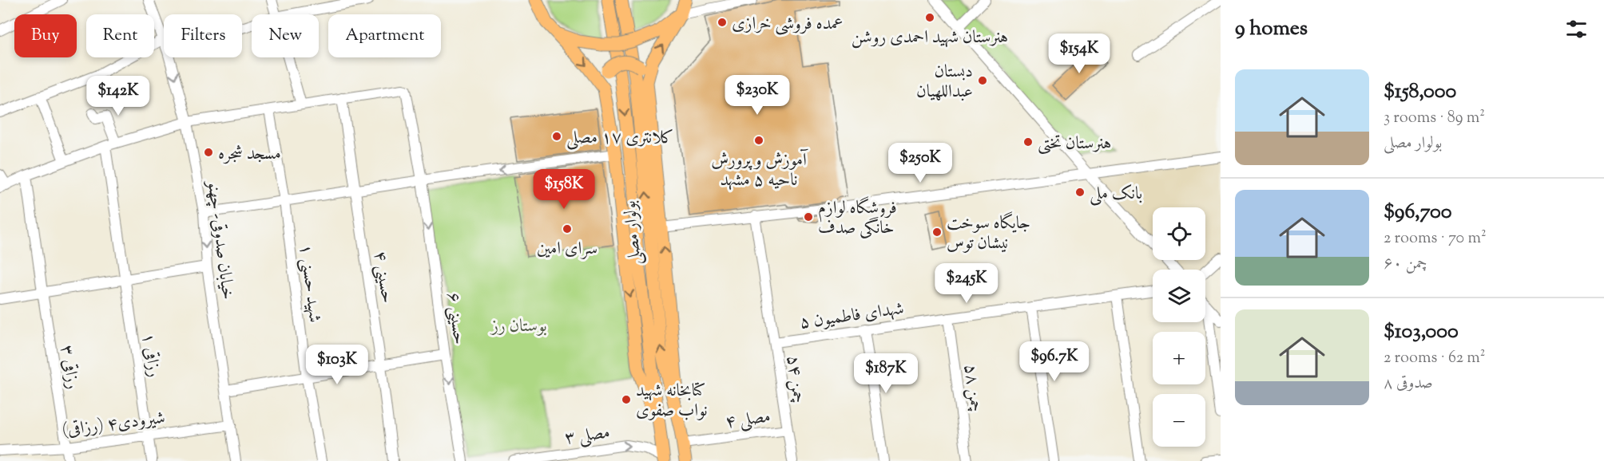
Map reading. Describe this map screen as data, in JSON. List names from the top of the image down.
{
  "streets": {
    "main road": ["بولوار مصلی"],
    "street": [
      "خیابان صدوقی- چهنو",
      "حسینی ۴",
      "شهید حسنی ۱",
      "شهدای فاطمیون ۵",
      "حسینی ۶",
      "رزاقی ۱",
      "رزاقی ۳",
      "چمن ۵۴",
      "چمن ۵۸",
      "مصلی ۴",
      "شیرودی۴ (رزاقی)",
      "مصلی ۳"
    ]
  },
  "crossings": [
    ["بولوار مصلی", "مصلی ۴"],
    ["بولوار مصلی", "مصلی ۳"],
    ["خیابان صدوقی- چهنو", "شیرودی۴ (رزاقی)"],
    ["حسینی ۴", "حسینی ۶"],
    ["شهدای فاطمیون ۵", "چمن ۵۴"],
    ["شهدای فاطمیون ۵", "چمن ۵۸"],
    ["رزاقی ۱", "شیرودی۴ (رزاقی)"],
    ["رزاقی ۳", "شیرودی۴ (رزاقی)"],
    ["چمن ۵۴", "مصلی ۴"]
  ],
  "one_way": ["حسینی ۶", "مصلی ۳"],
  "parks": ["بوستان رز"],
  "places": [
    "هنرستان شهید احمدی روشن",
    "عمده فروشی خرازی",
    "دبستان عبداللهیان",
    "کلانتری ۱۷ مصلی",
    "آموزش و پرورش ناحیه ۵ مشهد",
    "هنرستان تختی",
    "مسجد شجره",
    "بانک ملی",
    "فروشگاه لوازم خانگی صدف",
    "سرای امین",
    "جایگاه سوخت نیشان توس",
    "کتابخانه شهید نواب صفوی"
  ],
  "page": {
    "heading": "9 homes",
    "chip": [
      "Buy",
      "Rent",
      "Filters",
      "New",
      "Apartment"
    ],
    "price": [
      "$154K",
      "$230K",
      "$142K",
      "$250K",
      "$158K",
      "$245K",
      "$96.7K",
      "$103K",
      "$187K"
    ],
    "list": [
      {
        "name": "$158,000",
        "note": "3 rooms · 89 m² · بولوار مصلی"
      },
      {
        "name": "$96,700",
        "note": "2 rooms · 70 m² · چمن ۶۰"
      },
      {
        "name": "$103,000",
        "note": "2 rooms · 62 m² · صدوقی ۸"
      }
    ],
    "map_buttons": ["+", "−"]
  }
}
